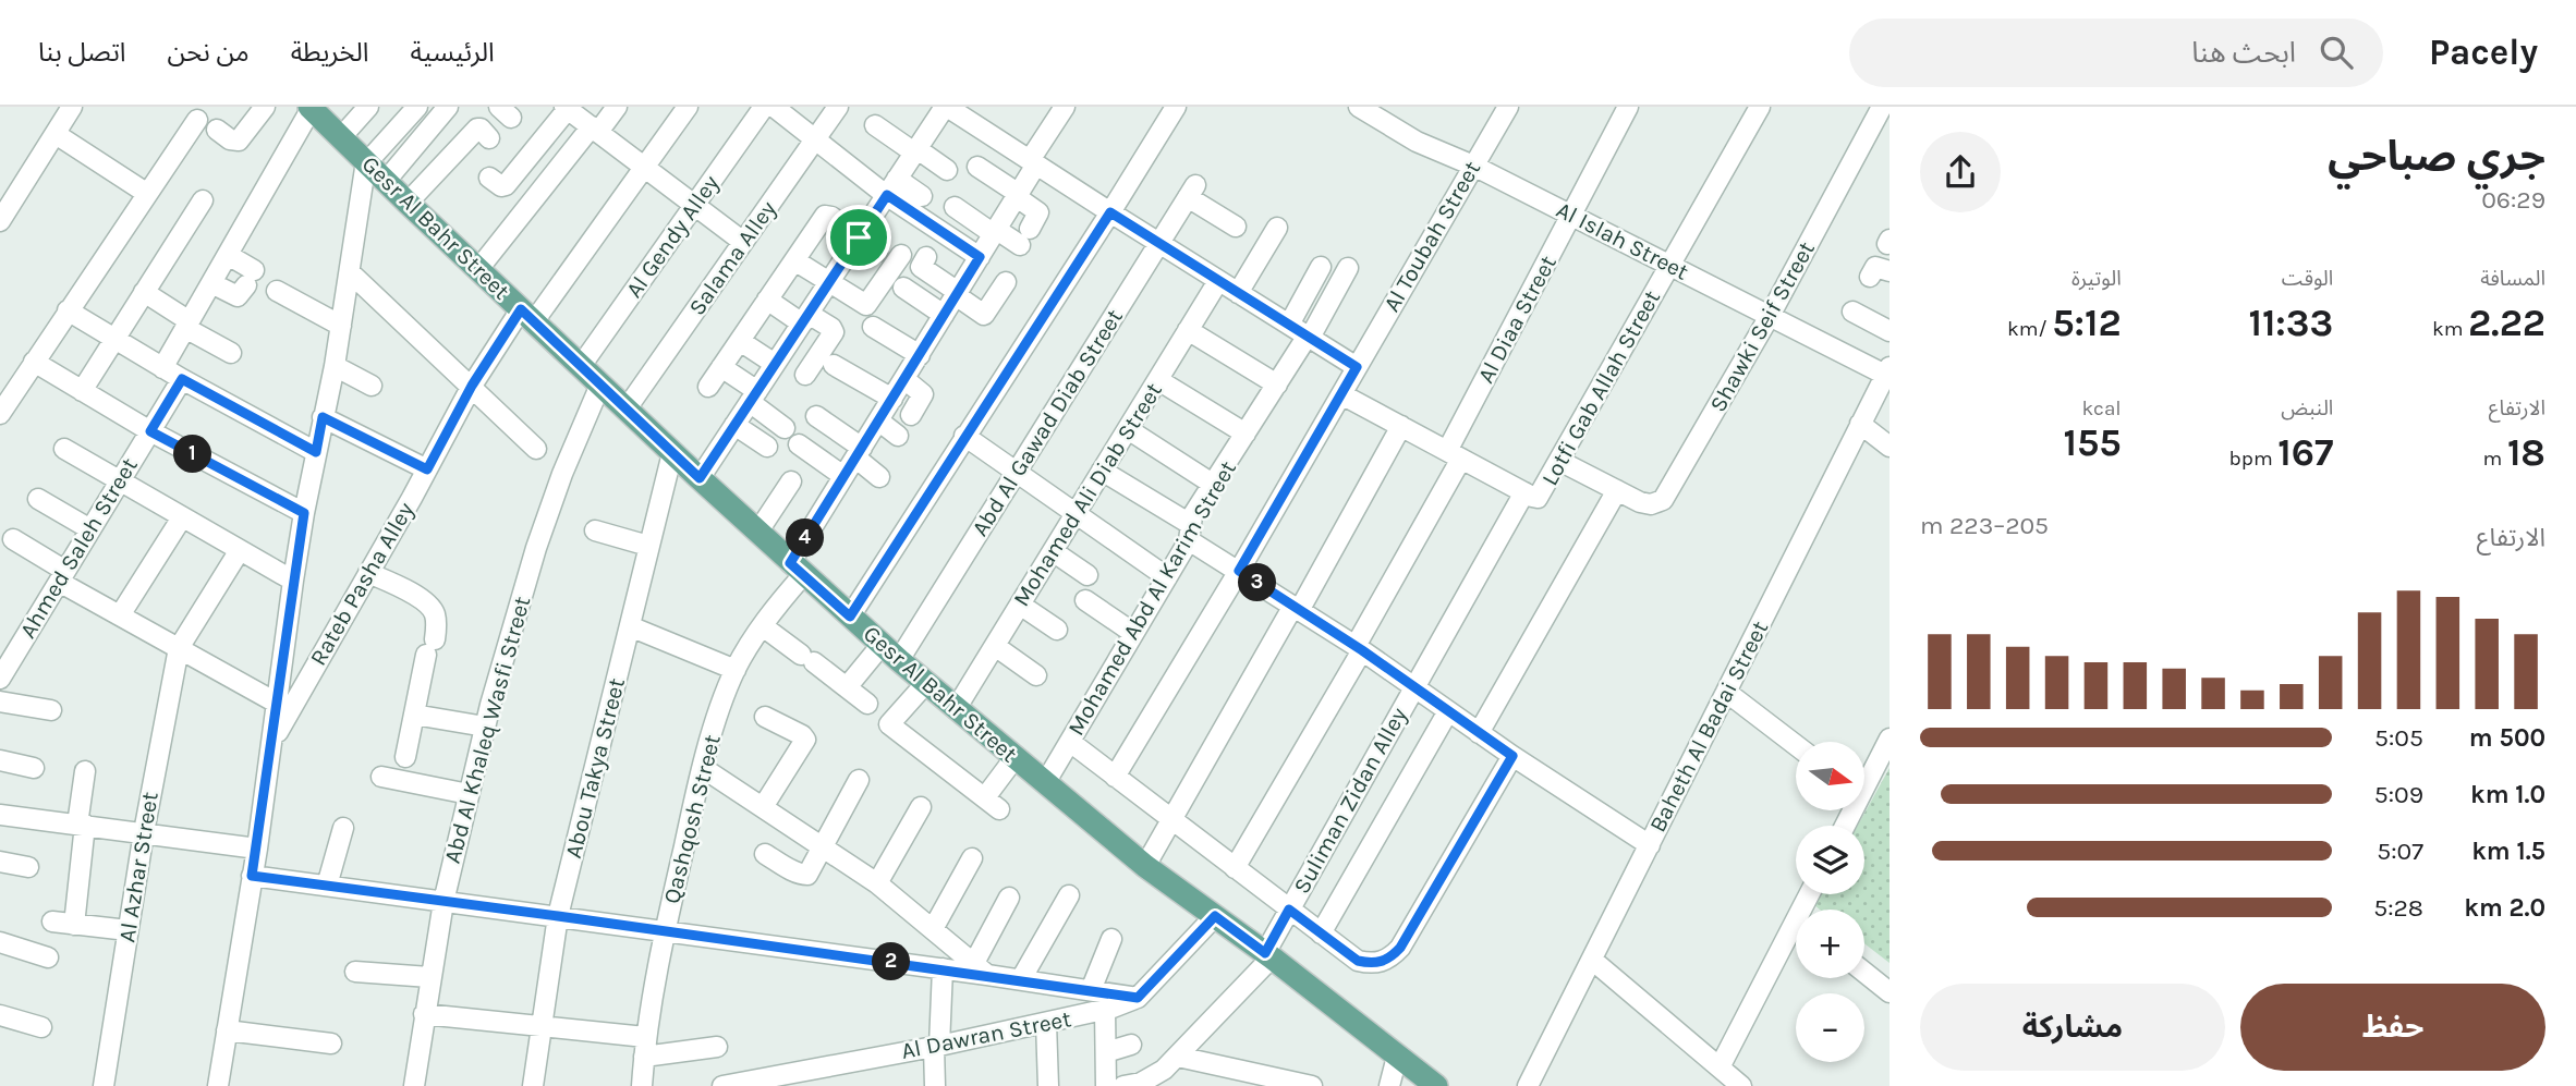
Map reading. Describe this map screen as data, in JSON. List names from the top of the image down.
{
  "streets": {
    "main road": ["Gesr Al Bahr Street"],
    "street": [
      "Al Gendy Alley",
      "Al Toubah Street",
      "Al Islah Street",
      "Salama Alley",
      "Al Diaa Street",
      "Shawki Seif Street",
      "Lotfi Gab Allah Street",
      "Abd Al Gawad Diab Street",
      "Mohamed Ali Diab Street",
      "Ahmed Saleh Street",
      "Rateb Pasha Alley",
      "Mohamed Abd Al Karim Street",
      "Baheth Al Badai Street",
      "Abd Al Khaleq Wasfi Street",
      "Abou Takya Street",
      "Suliman Zidan Alley",
      "Qashqosh Street",
      "Al Azhar Street",
      "Al Dawran Street"
    ]
  },
  "crossings": [
    ["Gesr Al Bahr Street", "Al Gendy Alley"],
    ["Gesr Al Bahr Street", "Salama Alley"],
    ["Gesr Al Bahr Street", "Abd Al Gawad Diab Street"],
    ["Gesr Al Bahr Street", "Mohamed Ali Diab Street"],
    ["Gesr Al Bahr Street", "Rateb Pasha Alley"],
    ["Gesr Al Bahr Street", "Mohamed Abd Al Karim Street"],
    ["Gesr Al Bahr Street", "Abd Al Khaleq Wasfi Street"],
    ["Gesr Al Bahr Street", "Abou Takya Street"],
    ["Gesr Al Bahr Street", "Suliman Zidan Alley"],
    ["Gesr Al Bahr Street", "Qashqosh Street"],
    ["Gesr Al Bahr Street", "Al Dawran Street"],
    ["Al Toubah Street", "Al Islah Street"],
    ["Al Islah Street", "Al Diaa Street"],
    ["Al Islah Street", "Shawki Seif Street"],
    ["Al Islah Street", "Lotfi Gab Allah Street"],
    ["Al Islah Street", "Baheth Al Badai Street"],
    ["Shawki Seif Street", "Lotfi Gab Allah Street"],
    ["Lotfi Gab Allah Street", "Suliman Zidan Alley"]
  ],
  "north": "right",
  "page": {
    "header": "Pacely",
    "search": "ابحث هنا",
    "nav": [
      "الرئيسية",
      "الخريطة",
      "من نحن",
      "اتصل بنا"
    ],
    "heading": ["جري صباحي", "06:29"],
    "stats": [
      ["المسافة", "2.22 km"],
      ["الوقت", "11:33"],
      ["الوتيرة", "5:12 /km"],
      ["الارتفاع", "18 m"],
      ["النبض", "167 bpm"],
      ["kcal", "155"]
    ],
    "pins": [
      "1",
      "4",
      "3",
      "2"
    ],
    "chart": ["الارتفاع", "205–223 m"],
    "list": [
      {
        "name": "500 m",
        "note": "5:05"
      },
      {
        "name": "1.0 km",
        "note": "5:09"
      },
      {
        "name": "1.5 km",
        "note": "5:07"
      },
      {
        "name": "2.0 km",
        "note": "5:28"
      }
    ],
    "map_buttons": ["+", "−"],
    "buttons": ["حفظ", "مشاركة"]
  }
}
